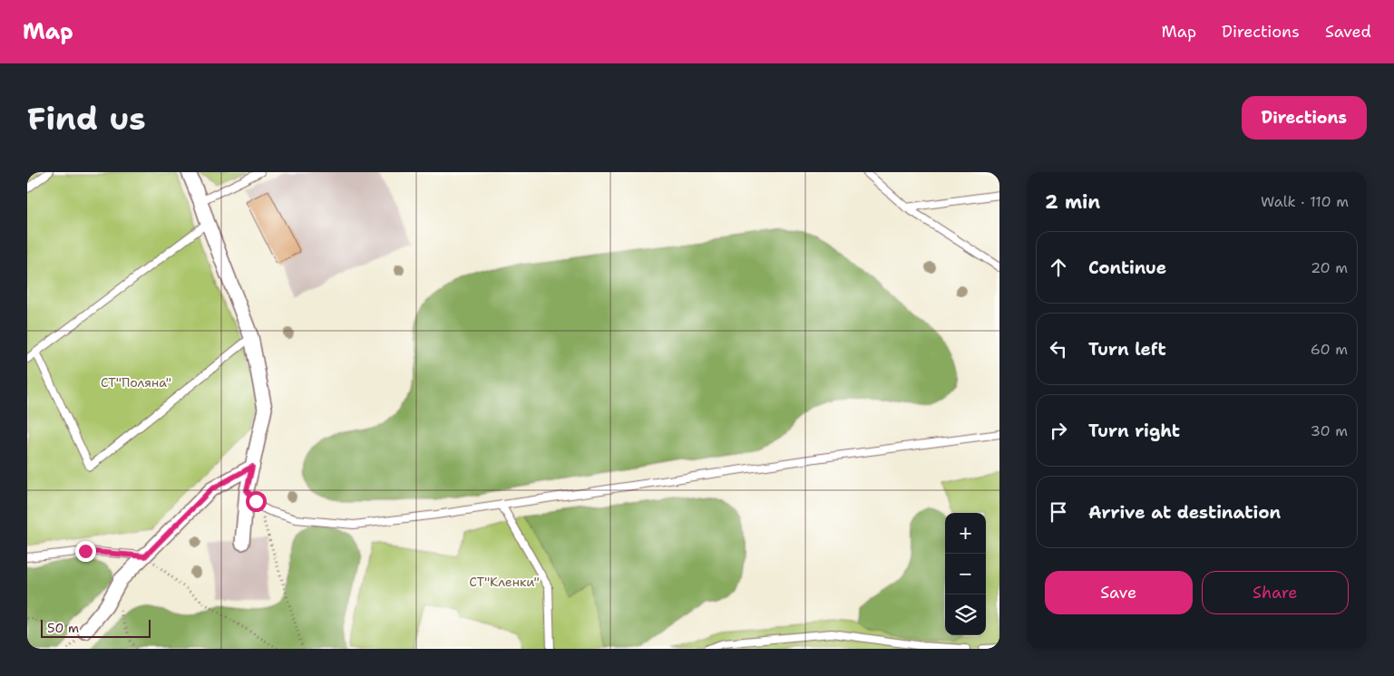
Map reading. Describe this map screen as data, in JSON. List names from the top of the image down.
{
  "parks": ["СТ\"Поляна\"", "СТ\"Кленки\""],
  "scale_bar": "50 m",
  "page": {
    "header": "Map",
    "nav": ["Map", "Directions", "Saved"],
    "buttons": [
      "Directions",
      ["Save", "Share"]
    ],
    "title": "Find us",
    "heading": ["2 min", "Walk · 110 m"],
    "list": [
      ["Continue", "20 m"],
      ["Turn left", "60 m"],
      ["Turn right", "30 m"],
      "Arrive at destination"
    ],
    "map_buttons": ["+", "−"],
    "scale": "50 m"
  }
}
